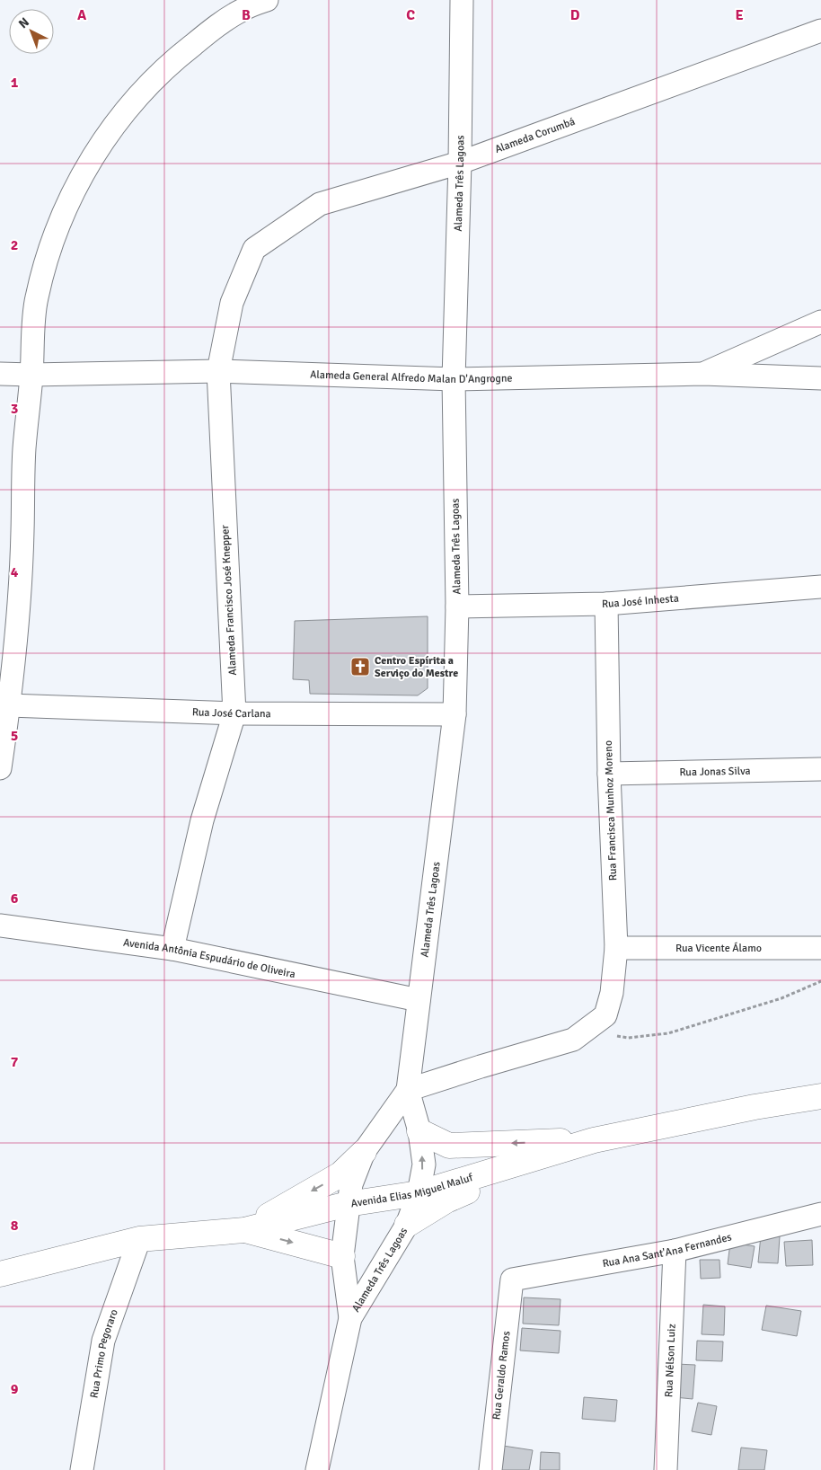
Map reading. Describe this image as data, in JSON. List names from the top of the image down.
{
  "streets": {
    "main road": ["Avenida Elias Miguel Maluf"],
    "street": [
      "Alameda Corumbá",
      "Alameda Três Lagoas",
      "Alameda General Alfredo Malan D'Angrogne",
      "Alameda Francisco José Knepper",
      "Rua José Inhesta",
      "Rua José Carlana",
      "Rua Jonas Silva",
      "Rua Francisca Munhoz Moreno",
      "Rua Vicente Álamo",
      "Avenida Antônia Espudário de Oliveira",
      "Rua Ana Sant'Ana Fernandes",
      "Rua Primo Pegoraro",
      "Rua Nélson Luiz",
      "Rua Geraldo Ramos"
    ]
  },
  "crossings": [
    ["Alameda Corumbá", "Alameda Três Lagoas"],
    ["Alameda Corumbá", "Alameda Francisco José Knepper"],
    ["Alameda Três Lagoas", "Alameda General Alfredo Malan D'Angrogne"],
    ["Alameda Três Lagoas", "Rua José Inhesta"],
    ["Alameda Três Lagoas", "Rua José Carlana"],
    ["Alameda Três Lagoas", "Avenida Antônia Espudário de Oliveira"],
    ["Alameda Três Lagoas", "Avenida Elias Miguel Maluf"],
    ["Alameda General Alfredo Malan D'Angrogne", "Alameda Francisco José Knepper"],
    ["Alameda Francisco José Knepper", "Rua José Carlana"],
    ["Alameda Francisco José Knepper", "Avenida Antônia Espudário de Oliveira"],
    ["Rua José Inhesta", "Rua Francisca Munhoz Moreno"],
    ["Rua Jonas Silva", "Rua Francisca Munhoz Moreno"],
    ["Rua Francisca Munhoz Moreno", "Rua Vicente Álamo"],
    ["Avenida Elias Miguel Maluf", "Rua Primo Pegoraro"],
    ["Rua Ana Sant'Ana Fernandes", "Rua Nélson Luiz"],
    ["Rua Ana Sant'Ana Fernandes", "Rua Geraldo Ramos"]
  ],
  "places": {
    "church": ["Centro Espírita a Serviço do Mestre"]
  },
  "north": "top left",
  "grid": {
    "columns": [
      "A",
      "B",
      "C",
      "D",
      "E"
    ],
    "rows": [
      "1",
      "2",
      "3",
      "4",
      "5",
      "6",
      "7",
      "8",
      "9"
    ]
  }
}
